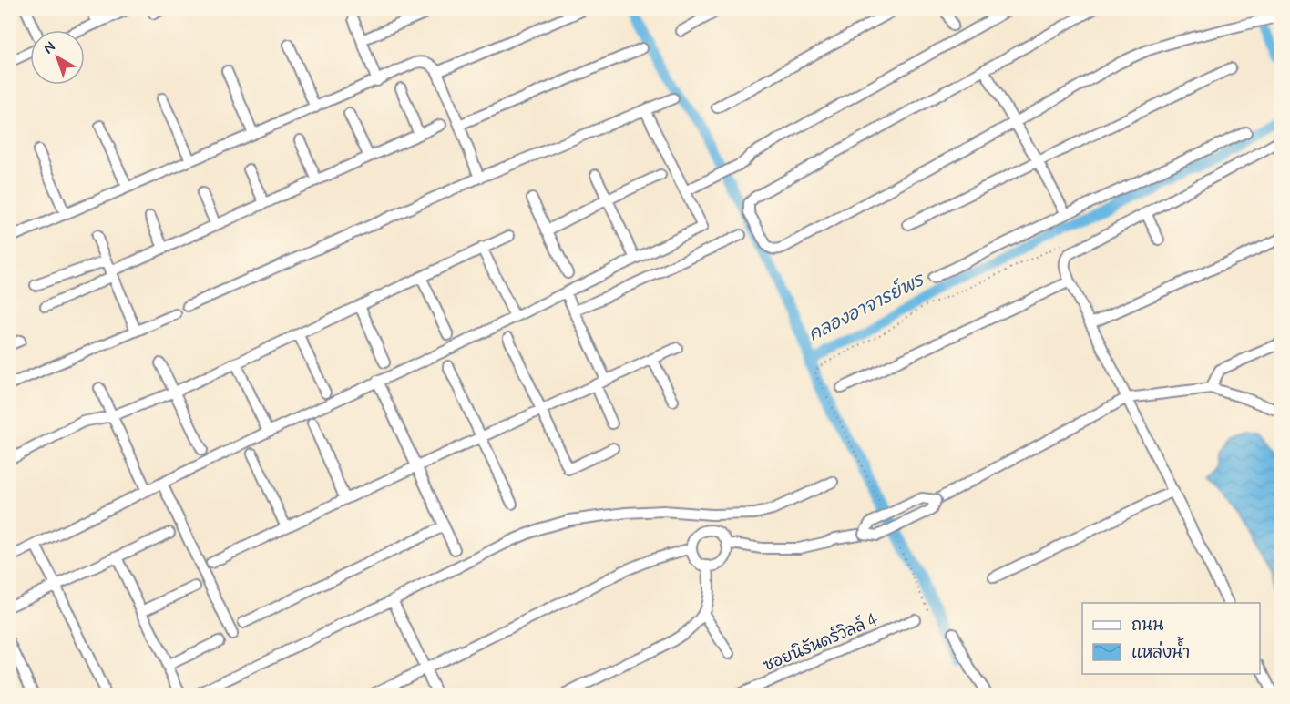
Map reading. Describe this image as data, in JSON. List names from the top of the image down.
{
  "streets": {
    "street": ["ซอยนิรันดร์วิลล์ 4"]
  },
  "water": ["คลองอาจารย์พร"],
  "legend": ["ถนน", "แหล่งน้ำ"],
  "north": "top left"
}
